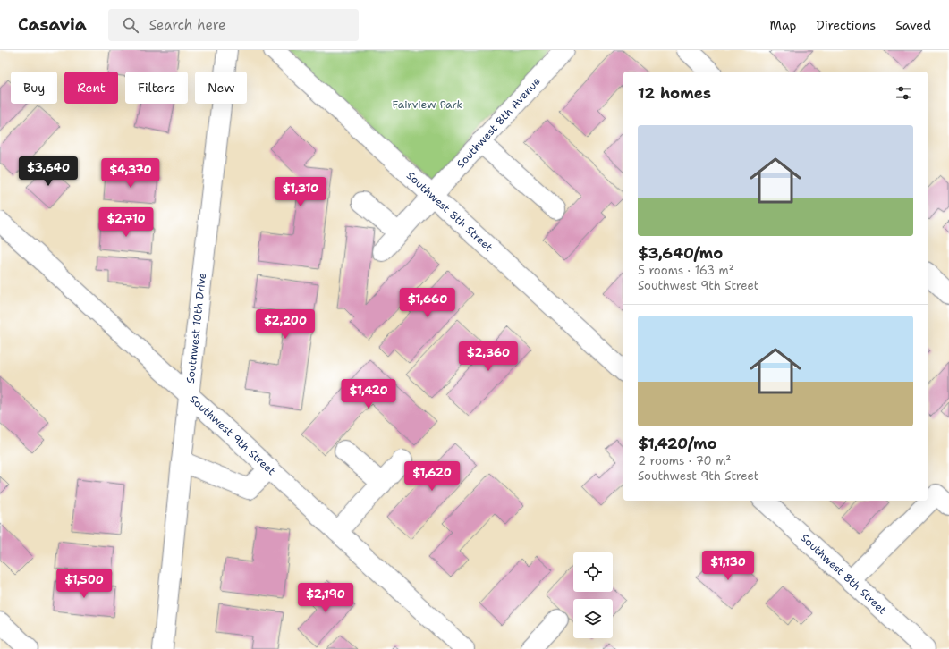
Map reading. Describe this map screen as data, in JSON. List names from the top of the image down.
{
  "streets": {
    "street": [
      "Southwest 8th Avenue",
      "Southwest 8th Street",
      "Southwest 10th Drive",
      "Southwest 9th Street"
    ]
  },
  "crossings": [
    ["Southwest 8th Avenue", "Southwest 8th Street"],
    ["Southwest 10th Drive", "Southwest 9th Street"]
  ],
  "parks": ["Fairview Park"],
  "page": {
    "header": "Casavia",
    "search": "Search here",
    "nav": ["Map", "Directions", "Saved"],
    "chip": [
      "Buy",
      "Rent",
      "Filters",
      "New"
    ],
    "heading": "12 homes",
    "list": [
      {
        "name": "$3,640/mo",
        "note": "5 rooms · 163 m² · Southwest 9th Street"
      },
      {
        "name": "$1,420/mo",
        "note": "2 rooms · 70 m² · Southwest 9th Street"
      }
    ],
    "price": [
      "$3,640",
      "$4,370",
      "$1,310",
      "$2,710",
      "$1,660",
      "$2,200",
      "$2,360",
      "$1,420",
      "$1,620",
      "$1,130",
      "$1,500",
      "$2,190"
    ]
  }
}
